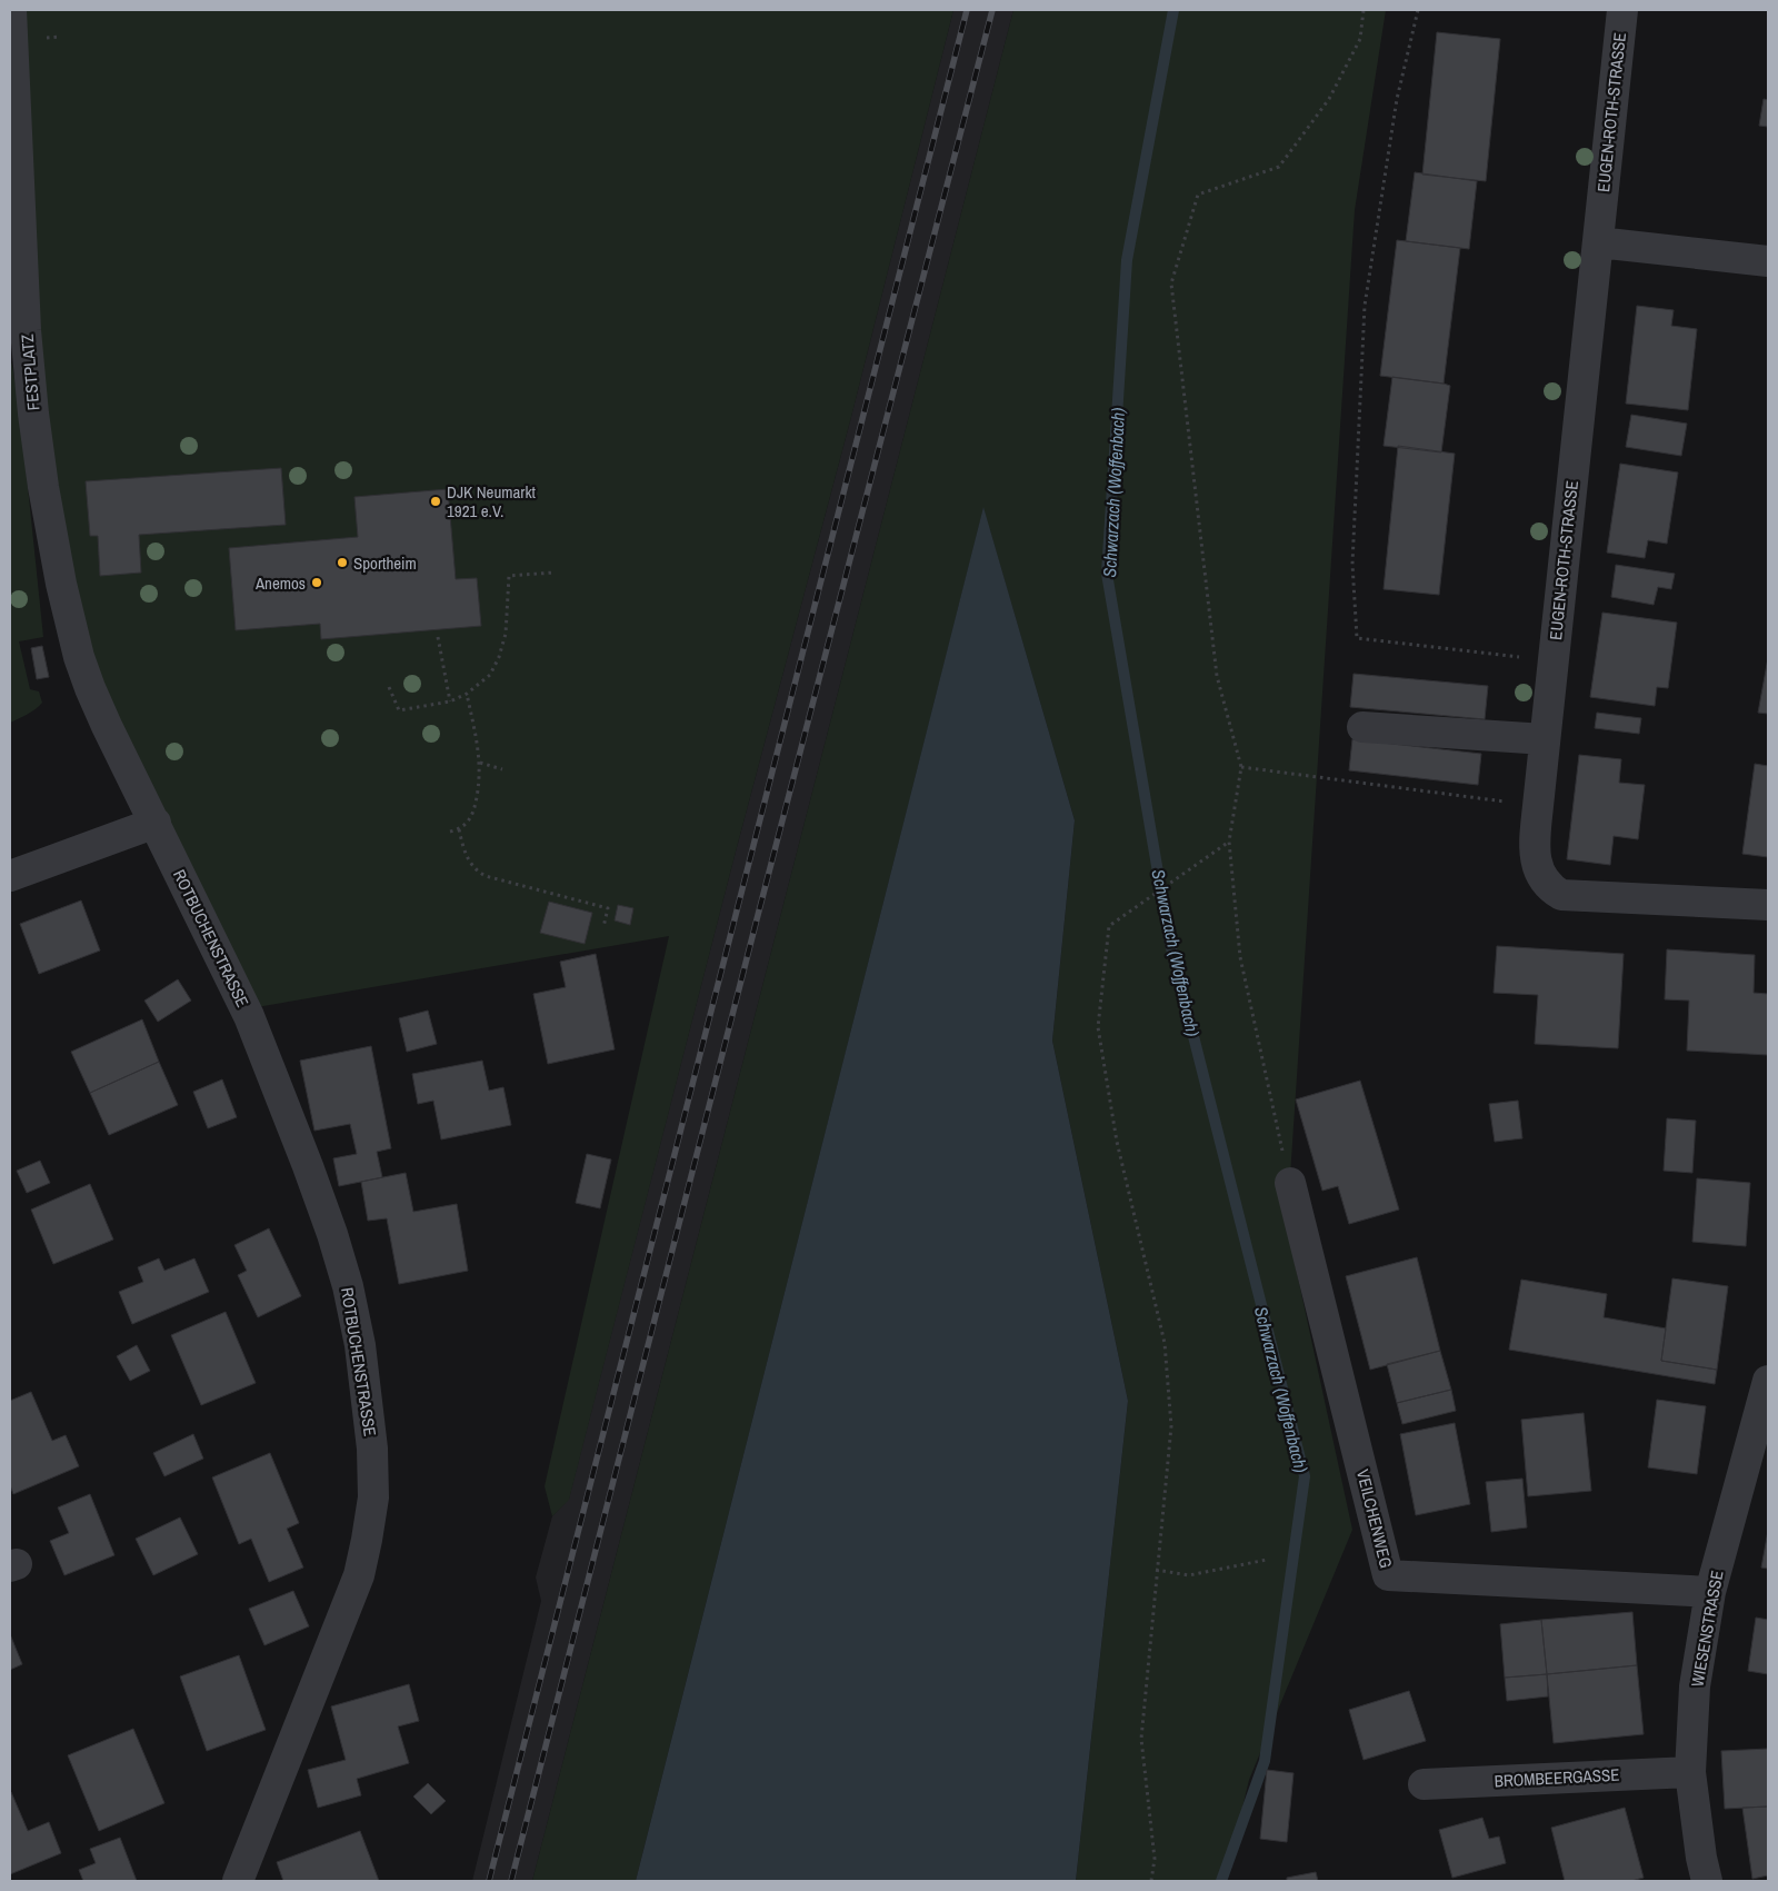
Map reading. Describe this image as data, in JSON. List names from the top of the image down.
{
  "streets": {
    "street": [
      "EUGEN-ROTH-STRASSE",
      "FESTPLATZ",
      "ROTBUCHENSTRASSE",
      "VEILCHENWEG",
      "WIESENSTRASSE",
      "BROMBEERGASSE"
    ]
  },
  "crossings": [
    ["FESTPLATZ", "ROTBUCHENSTRASSE"],
    ["VEILCHENWEG", "WIESENSTRASSE"],
    ["WIESENSTRASSE", "BROMBEERGASSE"]
  ],
  "water": ["Schwarzach (Woffenbach)"],
  "places": ["DJK Neumarkt 1921 e.V.", "Sportheim", "Anemos"]
}
